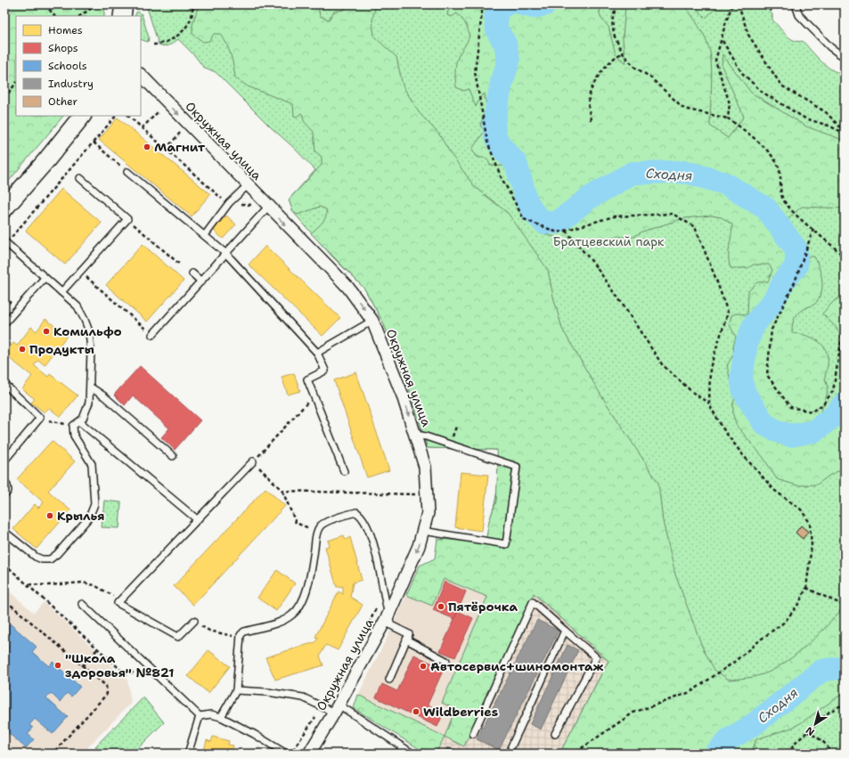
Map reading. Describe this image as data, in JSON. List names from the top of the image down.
{
  "streets": {
    "street": ["Окружная улица"]
  },
  "one_way": ["Окружная улица"],
  "water": ["Сходня"],
  "parks": ["Братцевский парк"],
  "places": [
    "Магнит",
    "Комильфо",
    "Продукты",
    "Крылья",
    "Пятёрочка",
    "\"Школа здоровья\" №821",
    "Автосервис+шиномонтаж",
    "Wildberries"
  ],
  "legend": [
    "Homes",
    "Shops",
    "Schools",
    "Industry",
    "Other"
  ],
  "north": "bottom left"
}
